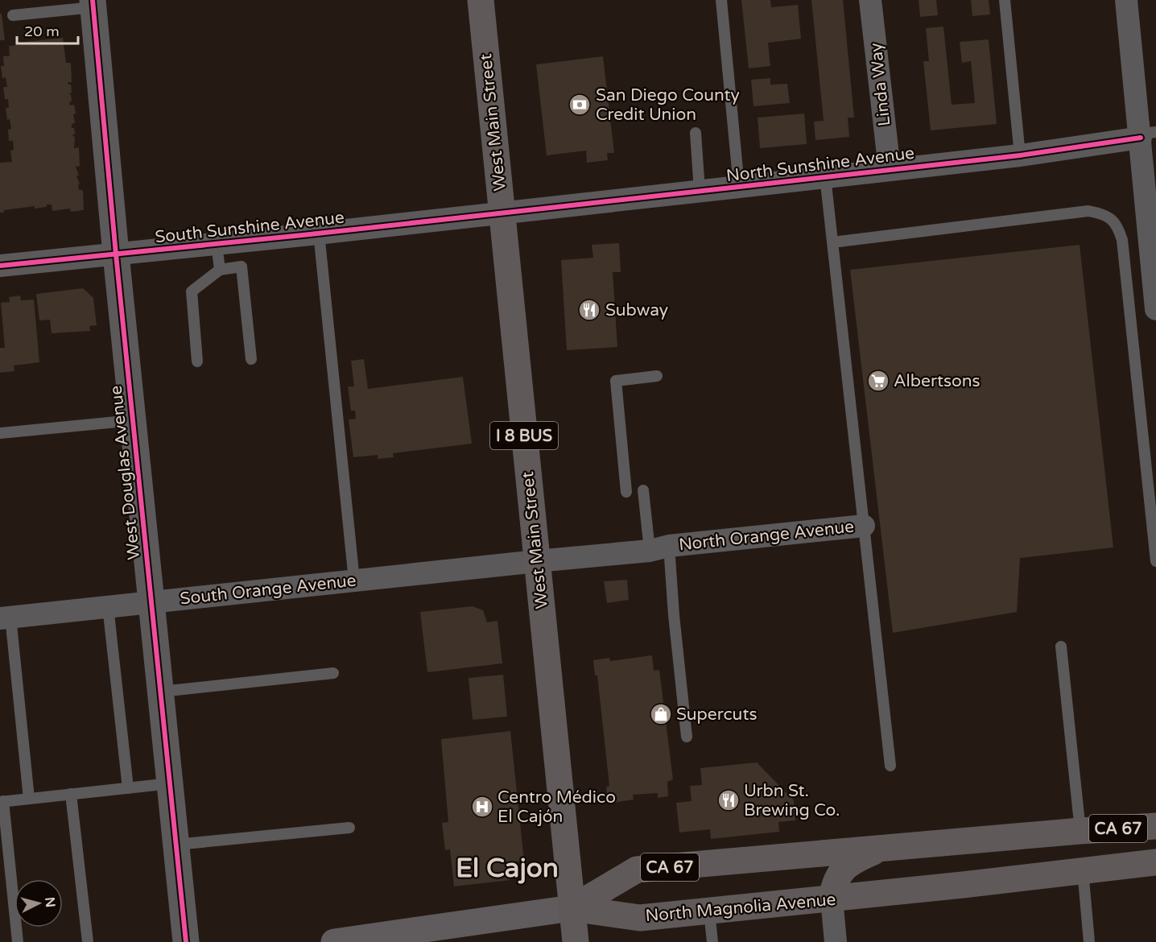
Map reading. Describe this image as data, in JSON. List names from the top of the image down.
{
  "streets": {
    "main road": [
      "West Main Street",
      "I 8 BUS",
      "CA 67",
      "North Magnolia Avenue"
    ],
    "street": [
      "Linda Way",
      "North Sunshine Avenue",
      "South Sunshine Avenue",
      "West Douglas Avenue",
      "North Orange Avenue",
      "South Orange Avenue"
    ]
  },
  "crossings": [
    ["Linda Way", "North Sunshine Avenue"],
    ["West Main Street", "North Sunshine Avenue"],
    ["West Main Street", "South Sunshine Avenue"],
    ["West Main Street", "I 8 BUS"],
    ["West Main Street", "North Orange Avenue"],
    ["West Main Street", "South Orange Avenue"],
    ["West Main Street", "CA 67"],
    ["West Main Street", "North Magnolia Avenue"],
    ["North Sunshine Avenue", "South Sunshine Avenue"],
    ["South Sunshine Avenue", "West Douglas Avenue"],
    ["I 8 BUS", "CA 67"],
    ["I 8 BUS", "North Magnolia Avenue"],
    ["West Douglas Avenue", "South Orange Avenue"],
    ["North Orange Avenue", "South Orange Avenue"],
    ["CA 67", "North Magnolia Avenue"]
  ],
  "districts": ["El Cajon"],
  "places": {
    "bank": ["San Diego County Credit Union"],
    "restaurant": ["Subway", "Urbn St. Brewing Co."],
    "supermarket": ["Albertsons"],
    "shop": ["Supercuts"],
    "hospital": ["Centro Médico El Cajón"]
  },
  "scale_bar": "20 m",
  "north": "right"
}
